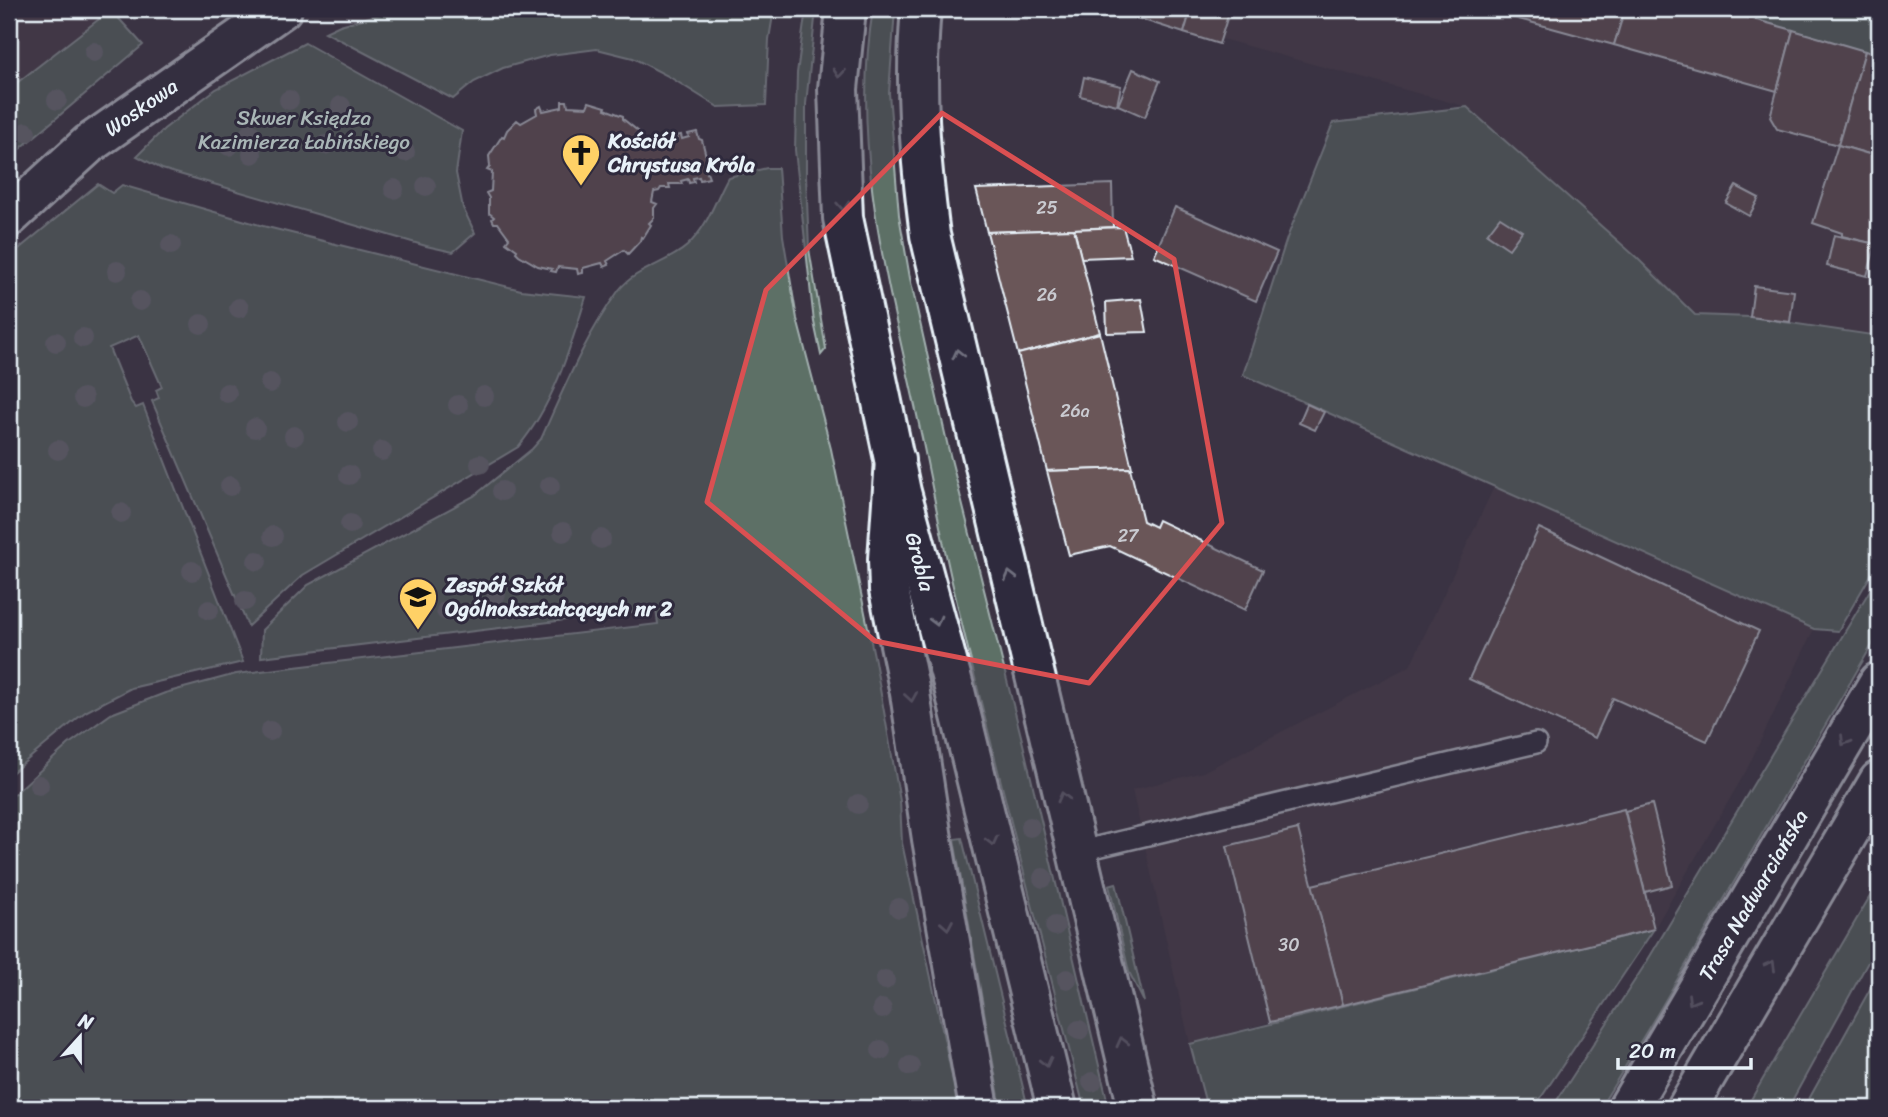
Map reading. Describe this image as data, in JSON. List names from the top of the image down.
{
  "streets": {
    "main road": ["Woskowa", "Grobla", "Trasa Nadwarciańska"]
  },
  "parks": ["Skwer Księdza Kazimierza Łabińskiego"],
  "places": {
    "church": ["Kościół Chrystusa Króla"],
    "school or university": ["Zespół Szkół Ogólnokształcących nr 2"]
  },
  "house_numbers": [
    "25",
    "26",
    "26a",
    "27",
    "30"
  ],
  "scale_bar": "20 m",
  "north": "top"
}
